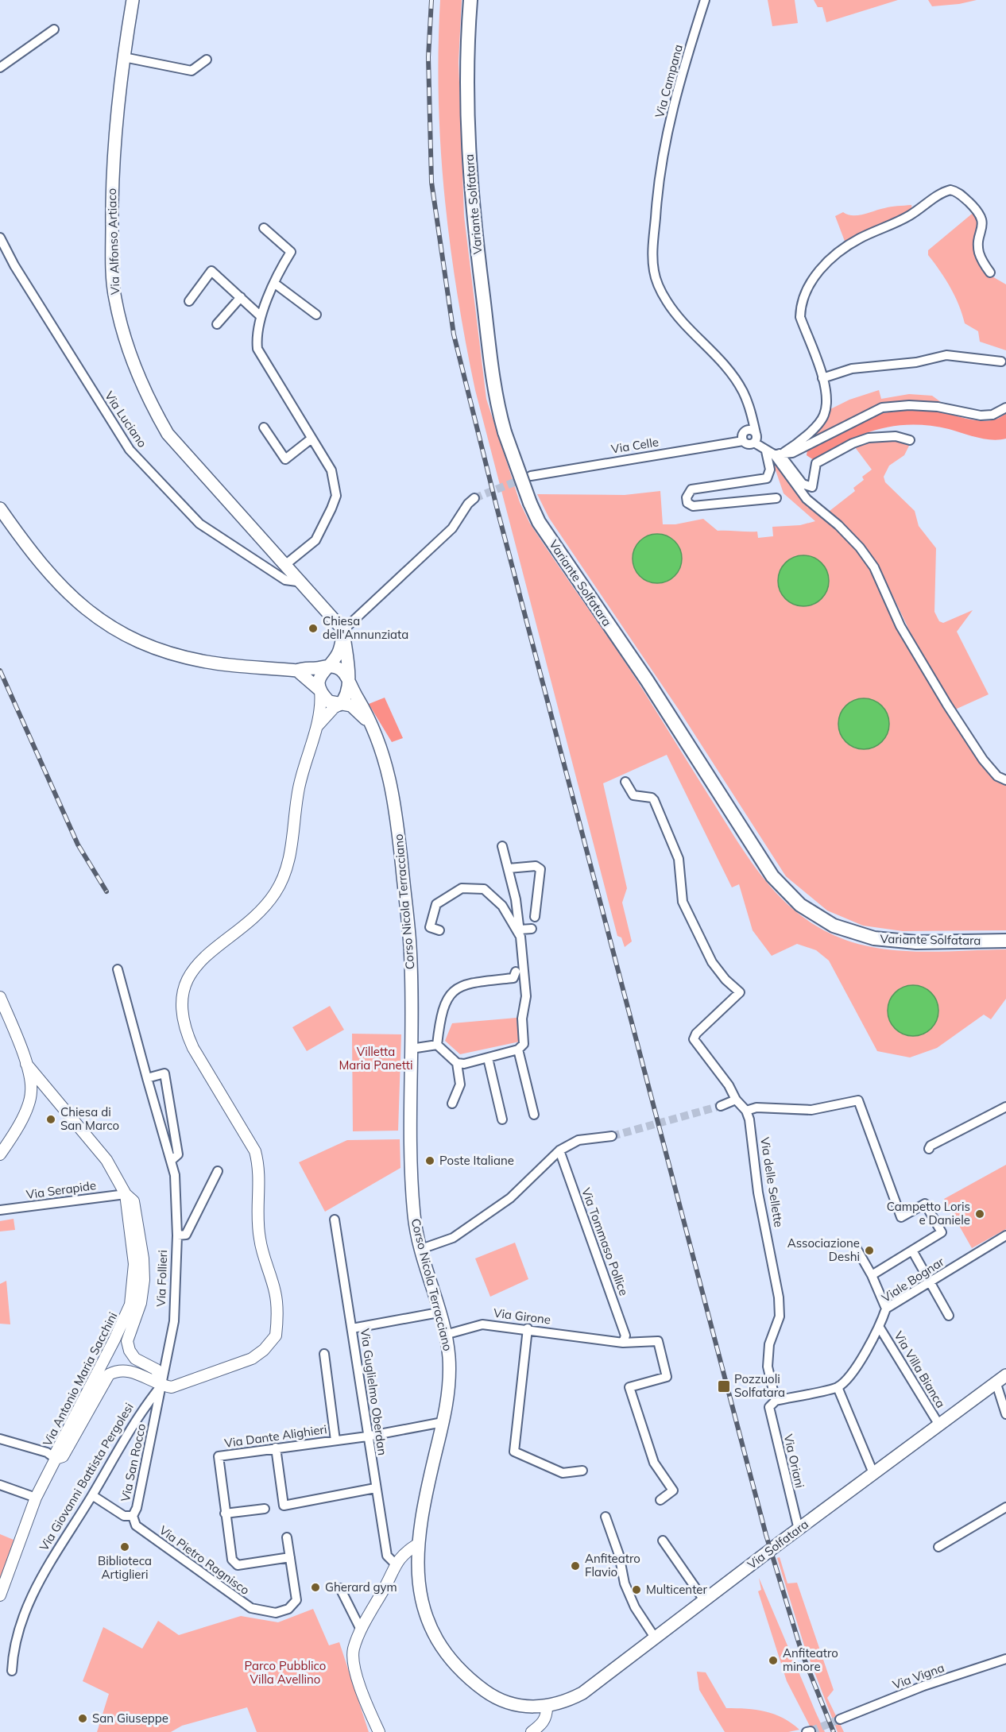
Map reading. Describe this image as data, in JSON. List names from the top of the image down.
{
  "streets": {
    "main road": [
      "Variante Solfatara",
      "Via Alfonso Artiaco",
      "Corso Nicola Terracciano",
      "Via Solfatara"
    ],
    "street": [
      "Via Campana",
      "Via Luciano",
      "Via Celle",
      "Via delle Sellette",
      "Via Serapide",
      "Via Tommaso Pollice",
      "Via Follieri",
      "Viale Bognar",
      "Via Girone",
      "Via Villa Bianca",
      "Via Antonio Maria Sacchini",
      "Via Guglielmo Oberdan",
      "Via Dante Alighieri",
      "Via Oriani",
      "Via San Rocco",
      "Via Giovanni Battista Pergolesi",
      "Via Pietro Ragnisco",
      "Via Vigna"
    ]
  },
  "crossings": [
    ["Via Campana", "Via Celle"],
    ["Via Alfonso Artiaco", "Via Luciano"],
    ["Corso Nicola Terracciano", "Via Girone"],
    ["Corso Nicola Terracciano", "Via Dante Alighieri"],
    ["Corso Nicola Terracciano", "Via Solfatara"],
    ["Via delle Sellette", "Via Oriani"],
    ["Via Serapide", "Via Antonio Maria Sacchini"],
    ["Via Tommaso Pollice", "Via Girone"],
    ["Via Follieri", "Via San Rocco"],
    ["Via Follieri", "Via Giovanni Battista Pergolesi"],
    ["Viale Bognar", "Via Villa Bianca"],
    ["Via Villa Bianca", "Via Solfatara"],
    ["Via Guglielmo Oberdan", "Via Dante Alighieri"],
    ["Via Oriani", "Via Solfatara"],
    ["Via San Rocco", "Via Giovanni Battista Pergolesi"],
    ["Via San Rocco", "Via Pietro Ragnisco"]
  ],
  "parks": ["Villetta Maria Panetti", "Parco Pubblico Villa Avellino"],
  "places": {
    "other": [
      "Chiesa dell'Annunziata",
      "Chiesa di San Marco",
      "Poste Italiane",
      "Campetto Loris e Daniele",
      "Associazione Deshi",
      "Biblioteca Artiglieri",
      "Anfiteatro Flavio",
      "Gherard gym",
      "Multicenter",
      "Anfiteatro minore",
      "San Giuseppe"
    ],
    "transit": ["Pozzuoli Solfatara"]
  }
}
